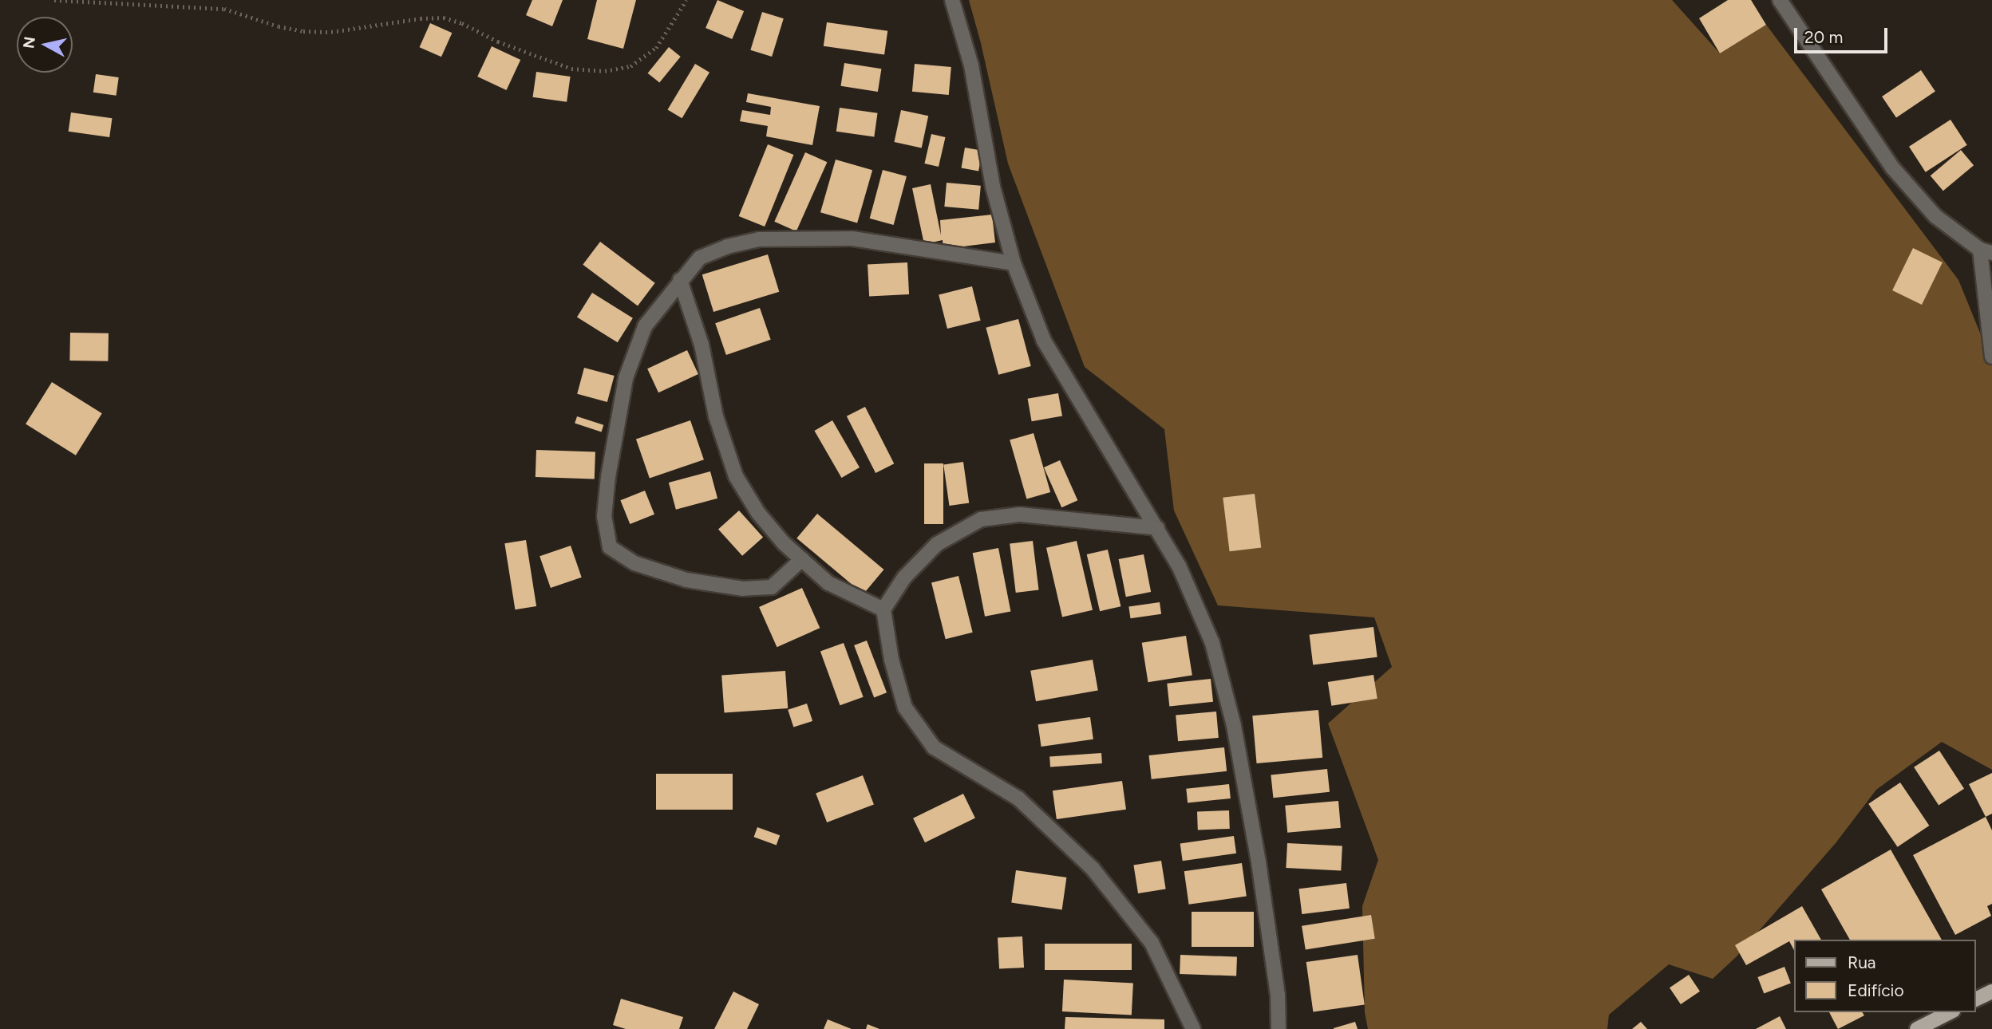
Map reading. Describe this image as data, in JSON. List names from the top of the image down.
{
  "legend": ["Rua", "Edifício"],
  "scale_bar": "20 m",
  "north": "left"
}
